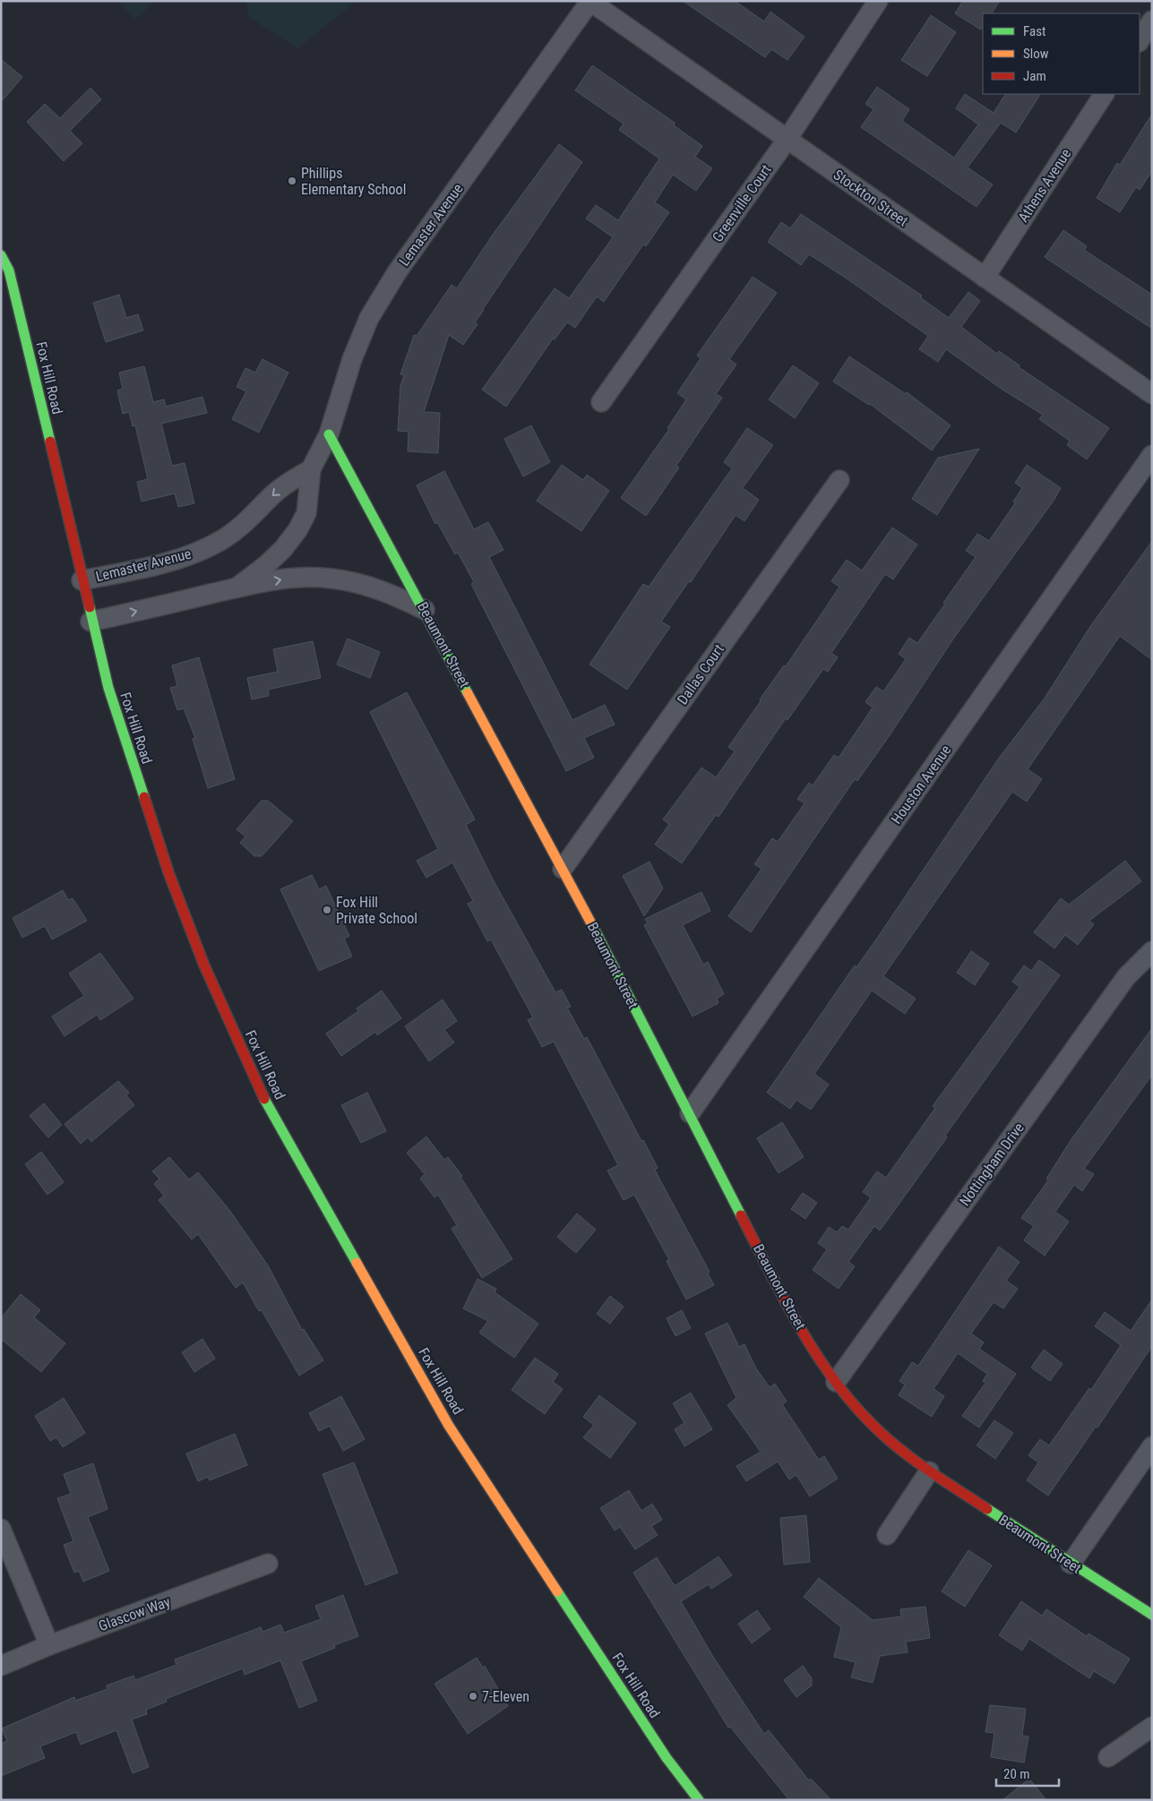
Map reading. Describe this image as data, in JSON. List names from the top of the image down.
{
  "streets": {
    "main road": ["Fox Hill Road", "Beaumont Street"],
    "street": [
      "Athens Avenue",
      "Stockton Street",
      "Greenville Court",
      "Lemaster Avenue",
      "Dallas Court",
      "Houston Avenue",
      "Nottingham Drive",
      "Glascow Way"
    ]
  },
  "crossings": [
    ["Athens Avenue", "Stockton Street"],
    ["Stockton Street", "Greenville Court"],
    ["Stockton Street", "Lemaster Avenue"],
    ["Lemaster Avenue", "Fox Hill Road"],
    ["Lemaster Avenue", "Beaumont Street"],
    ["Beaumont Street", "Dallas Court"],
    ["Beaumont Street", "Houston Avenue"],
    ["Beaumont Street", "Nottingham Drive"]
  ],
  "places": ["Phillips Elementary School", "Fox Hill Private School", "7-Eleven"],
  "legend": ["Fast", "Slow", "Jam"],
  "scale_bar": "20 m"
}
